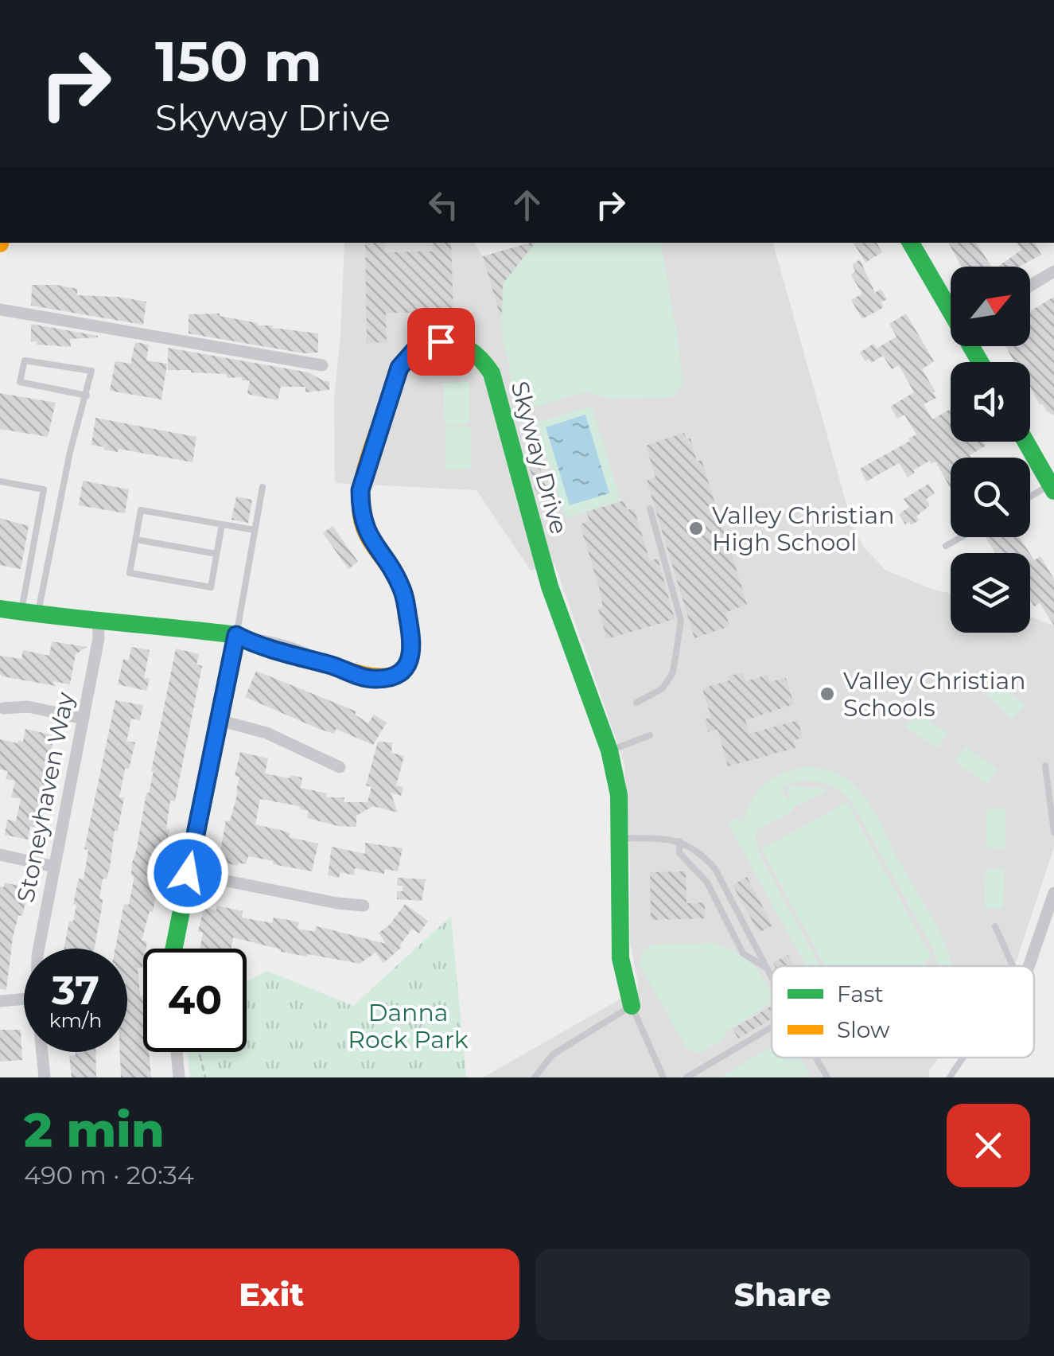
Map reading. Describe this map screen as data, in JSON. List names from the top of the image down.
{
  "streets": {
    "street": ["Skyway Drive", "Stoneyhaven Way"]
  },
  "crossings": [
    ["Skyway Drive", "Stoneyhaven Way"]
  ],
  "parks": ["Danna Rock Park"],
  "places": ["Valley Christian High School", "Valley Christian Schools"],
  "legend": ["Fast", "Slow"],
  "north": "top right",
  "page": {
    "turn": ["150 m", "Skyway Drive"],
    "speed": "37 km/h",
    "limit": "40",
    "heading": ["2 min", "490 m · 20:34"],
    "buttons": ["Exit", "Share"]
  }
}
